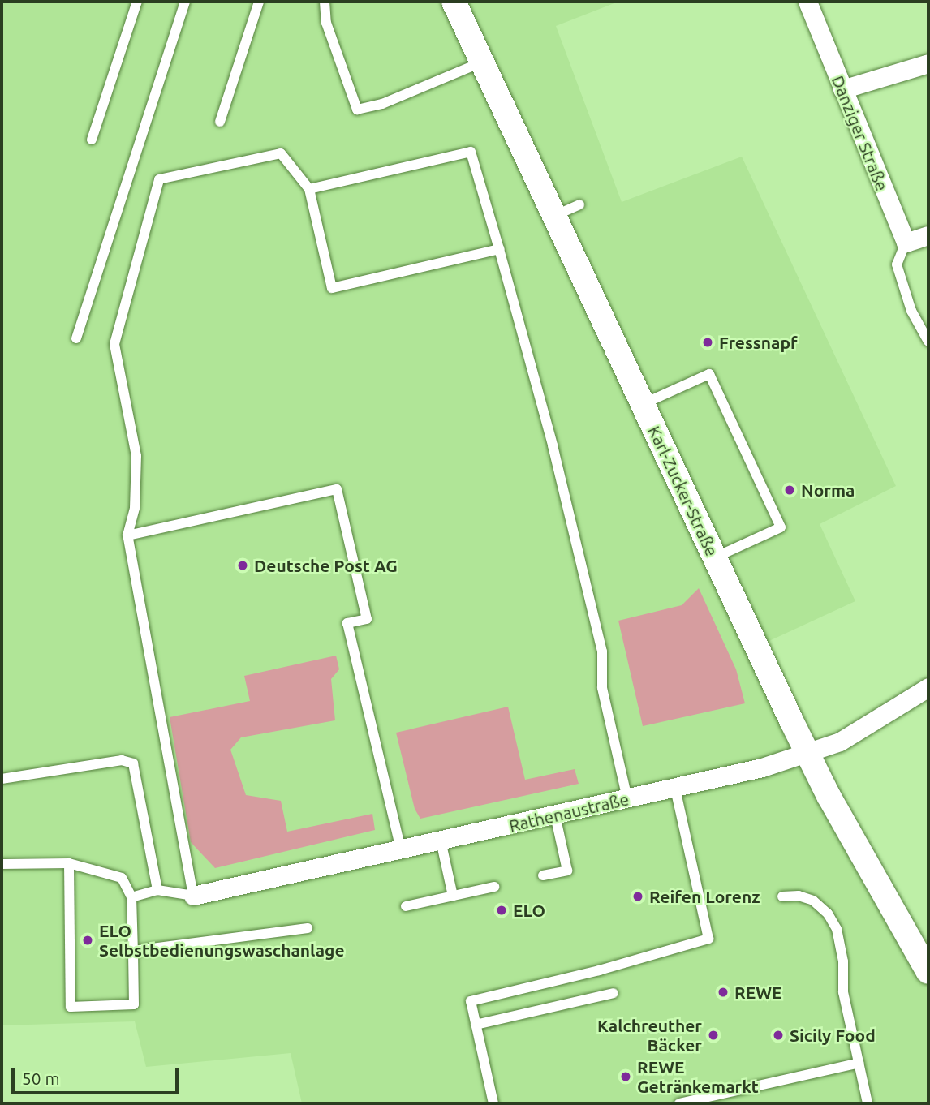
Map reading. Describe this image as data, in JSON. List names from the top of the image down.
{
  "streets": {
    "street": ["Danziger Straße", "Karl-Zucker-Straße", "Rathenaustraße"]
  },
  "crossings": [
    ["Karl-Zucker-Straße", "Rathenaustraße"]
  ],
  "places": [
    "Fressnapf",
    "Norma",
    "Deutsche Post AG",
    "Reifen Lorenz",
    "ELO",
    "ELO Selbstbedienungswaschanlage",
    "REWE",
    "Kalchreuther Bäcker",
    "Sicily Food",
    "REWE Getränkemarkt"
  ],
  "scale_bar": "50 m"
}
